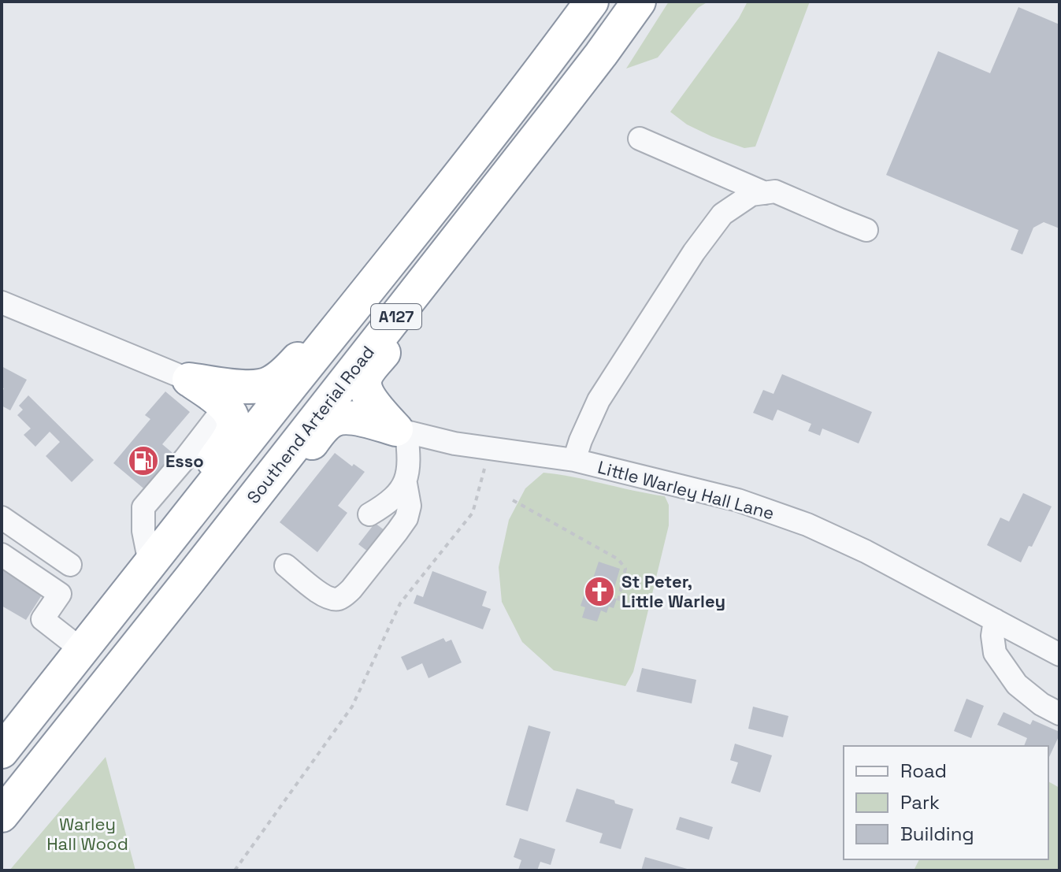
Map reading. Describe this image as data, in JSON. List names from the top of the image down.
{
  "streets": {
    "highway": ["A127", "Southend Arterial Road"],
    "street": ["Little Warley Hall Lane"]
  },
  "parks": ["Warley Hall Wood"],
  "places": {
    "fuel station": ["Esso"],
    "church": ["St Peter, Little Warley"]
  },
  "legend": ["Road", "Park", "Building"]
}
